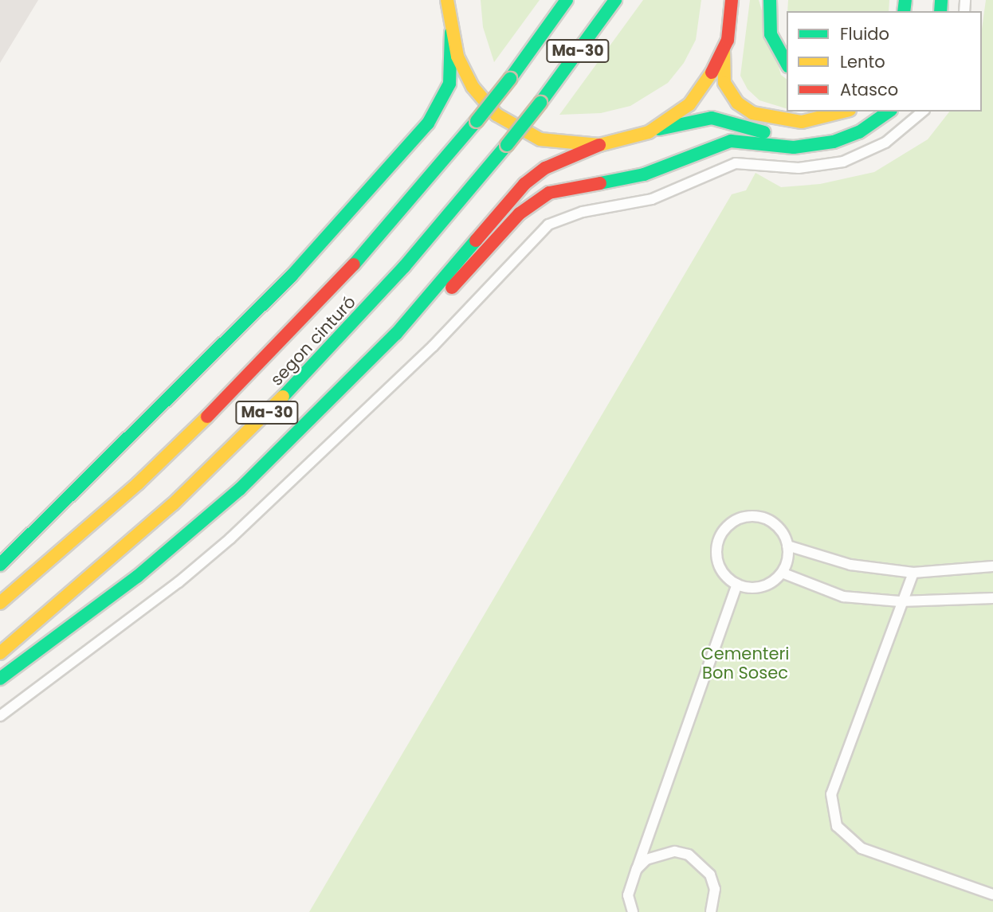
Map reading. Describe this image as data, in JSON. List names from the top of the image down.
{
  "streets": {
    "main road": ["Ma-30", "segon cinturó"]
  },
  "parks": ["Cementeri Bon Sosec"],
  "legend": ["Fluido", "Lento", "Atasco"]
}
